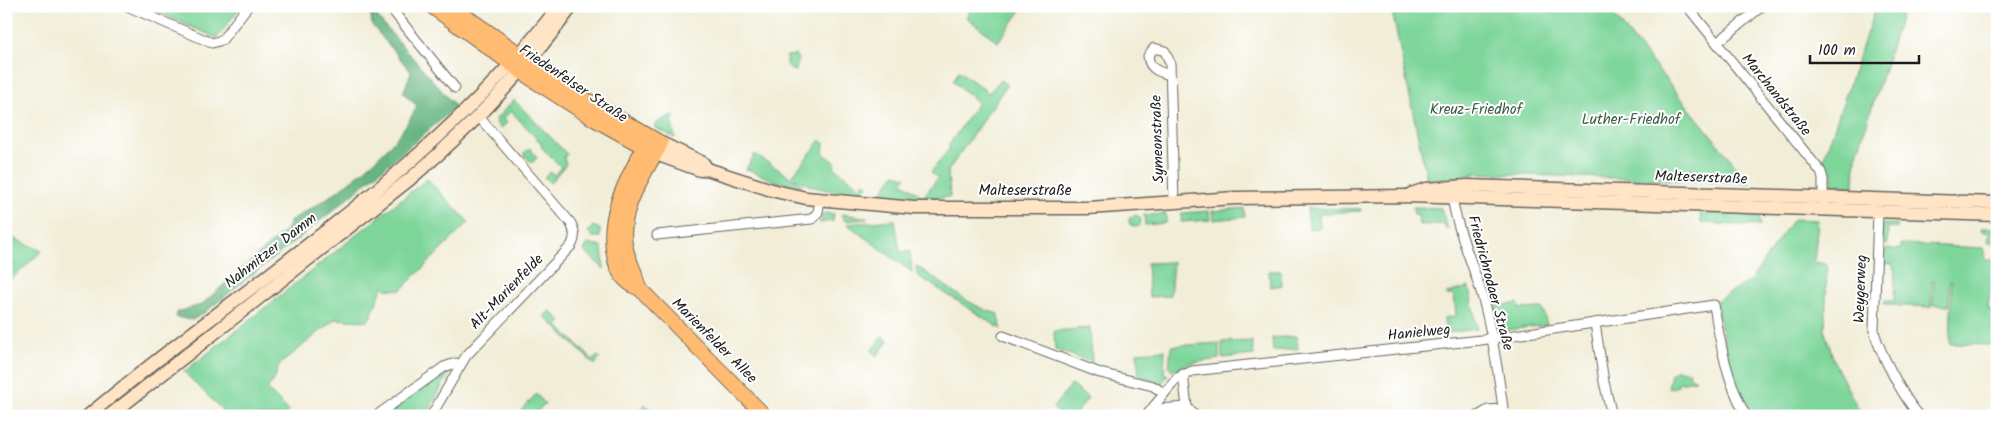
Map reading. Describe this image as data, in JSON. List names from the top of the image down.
{
  "streets": {
    "main road": [
      "Friedenfelser Straße",
      "Malteserstraße",
      "Nahmitzer Damm",
      "Marienfelder Allee"
    ],
    "street": [
      "Marchandstraße",
      "Symeonstraße",
      "Friedrichrodaer Straße",
      "Weygerweg",
      "Alt-Marienfelde",
      "Hanielweg"
    ]
  },
  "crossings": [
    ["Friedenfelser Straße", "Malteserstraße"],
    ["Friedenfelser Straße", "Nahmitzer Damm"],
    ["Friedenfelser Straße", "Marienfelder Allee"],
    ["Marchandstraße", "Malteserstraße"],
    ["Symeonstraße", "Malteserstraße"],
    ["Malteserstraße", "Friedrichrodaer Straße"],
    ["Malteserstraße", "Weygerweg"],
    ["Nahmitzer Damm", "Alt-Marienfelde"],
    ["Friedrichrodaer Straße", "Hanielweg"]
  ],
  "parks": ["Kreuz-Friedhof", "Luther-Friedhof"],
  "scale_bar": "100 m"
}
